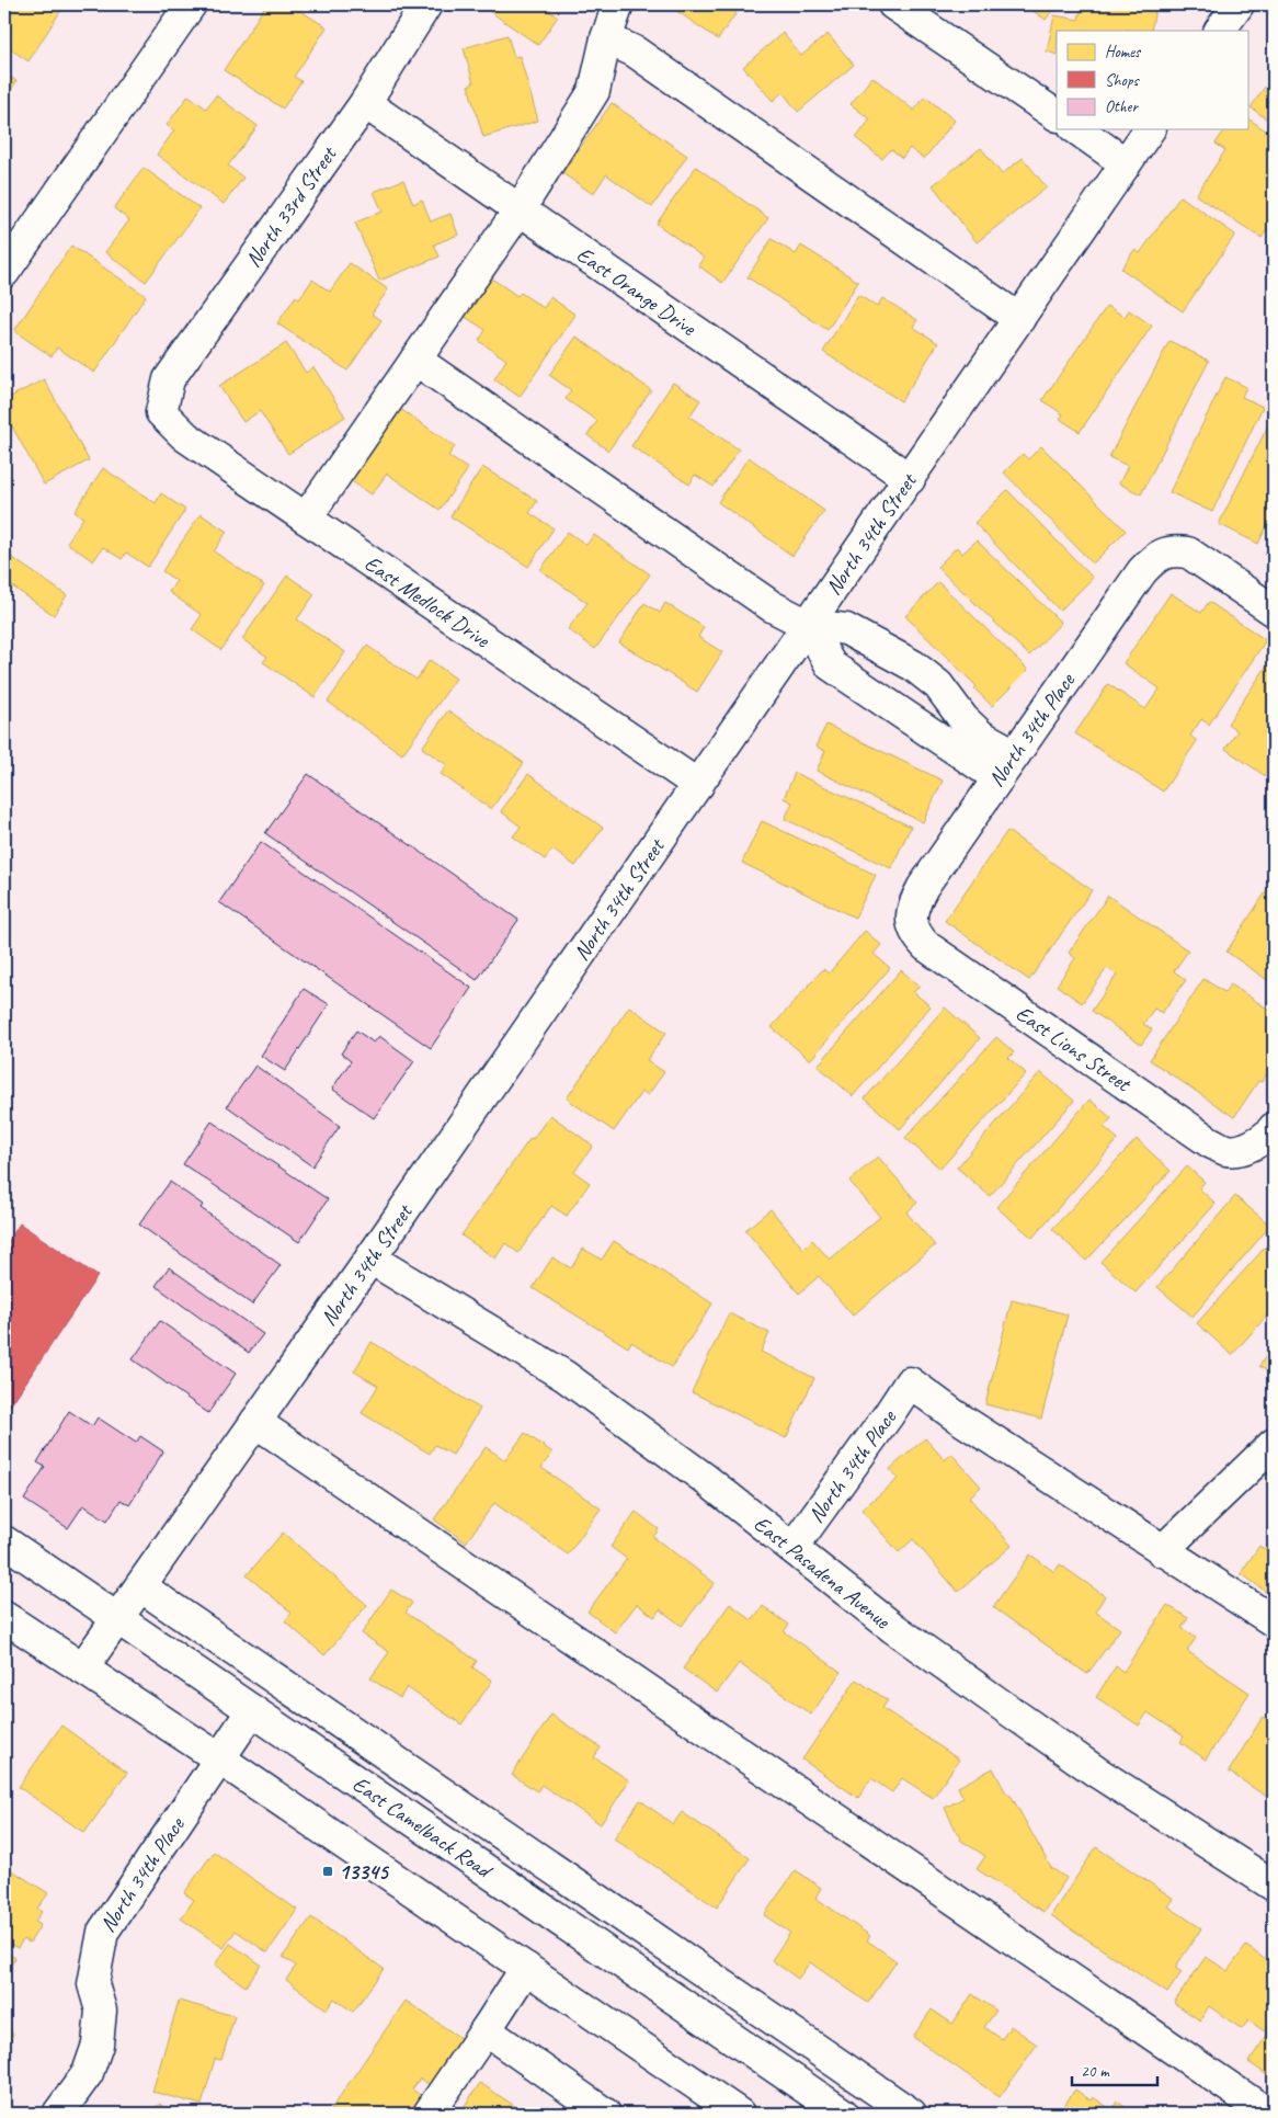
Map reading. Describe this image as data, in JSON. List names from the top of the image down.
{
  "streets": {
    "street": [
      "North 33rd Street",
      "East Orange Drive",
      "North 34th Street",
      "East Medlock Drive",
      "North 34th Place",
      "East Lions Street",
      "East Pasadena Avenue",
      "East Camelback Road"
    ]
  },
  "crossings": [
    ["North 33rd Street", "East Orange Drive"],
    ["North 33rd Street", "East Medlock Drive"],
    ["East Orange Drive", "North 34th Street"],
    ["North 34th Street", "East Medlock Drive"],
    ["North 34th Street", "East Pasadena Avenue"],
    ["North 34th Street", "East Camelback Road"],
    ["North 34th Place", "East Lions Street"],
    ["North 34th Place", "East Pasadena Avenue"],
    ["North 34th Place", "East Camelback Road"]
  ],
  "places": {
    "transit": ["13345"]
  },
  "legend": ["Homes", "Shops", "Other"],
  "scale_bar": "20 m"
}
